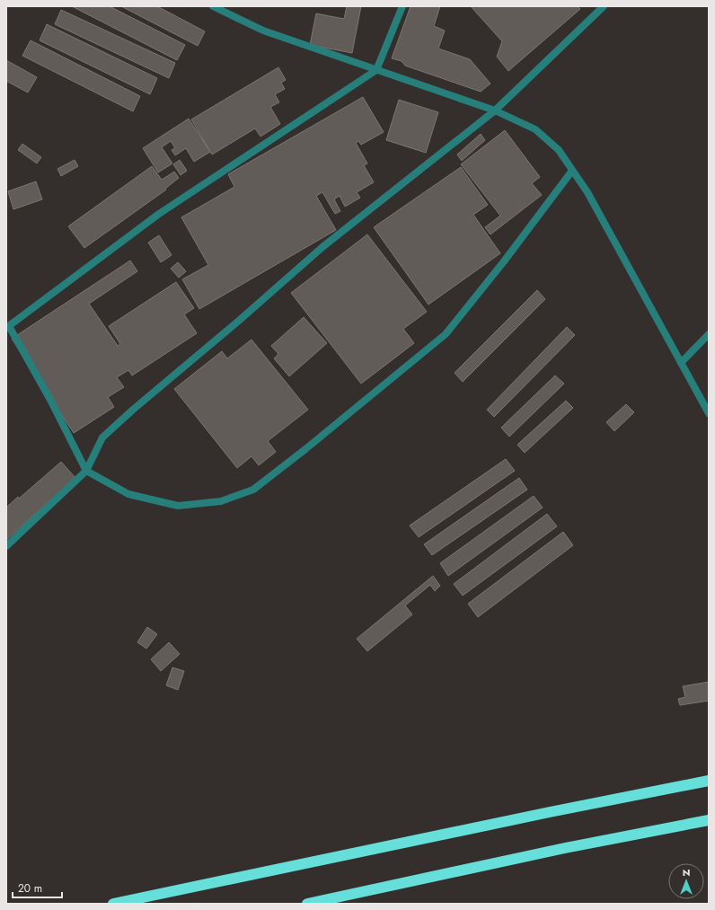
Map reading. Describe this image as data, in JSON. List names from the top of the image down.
{
  "scale_bar": "20 m",
  "north": "top"
}
